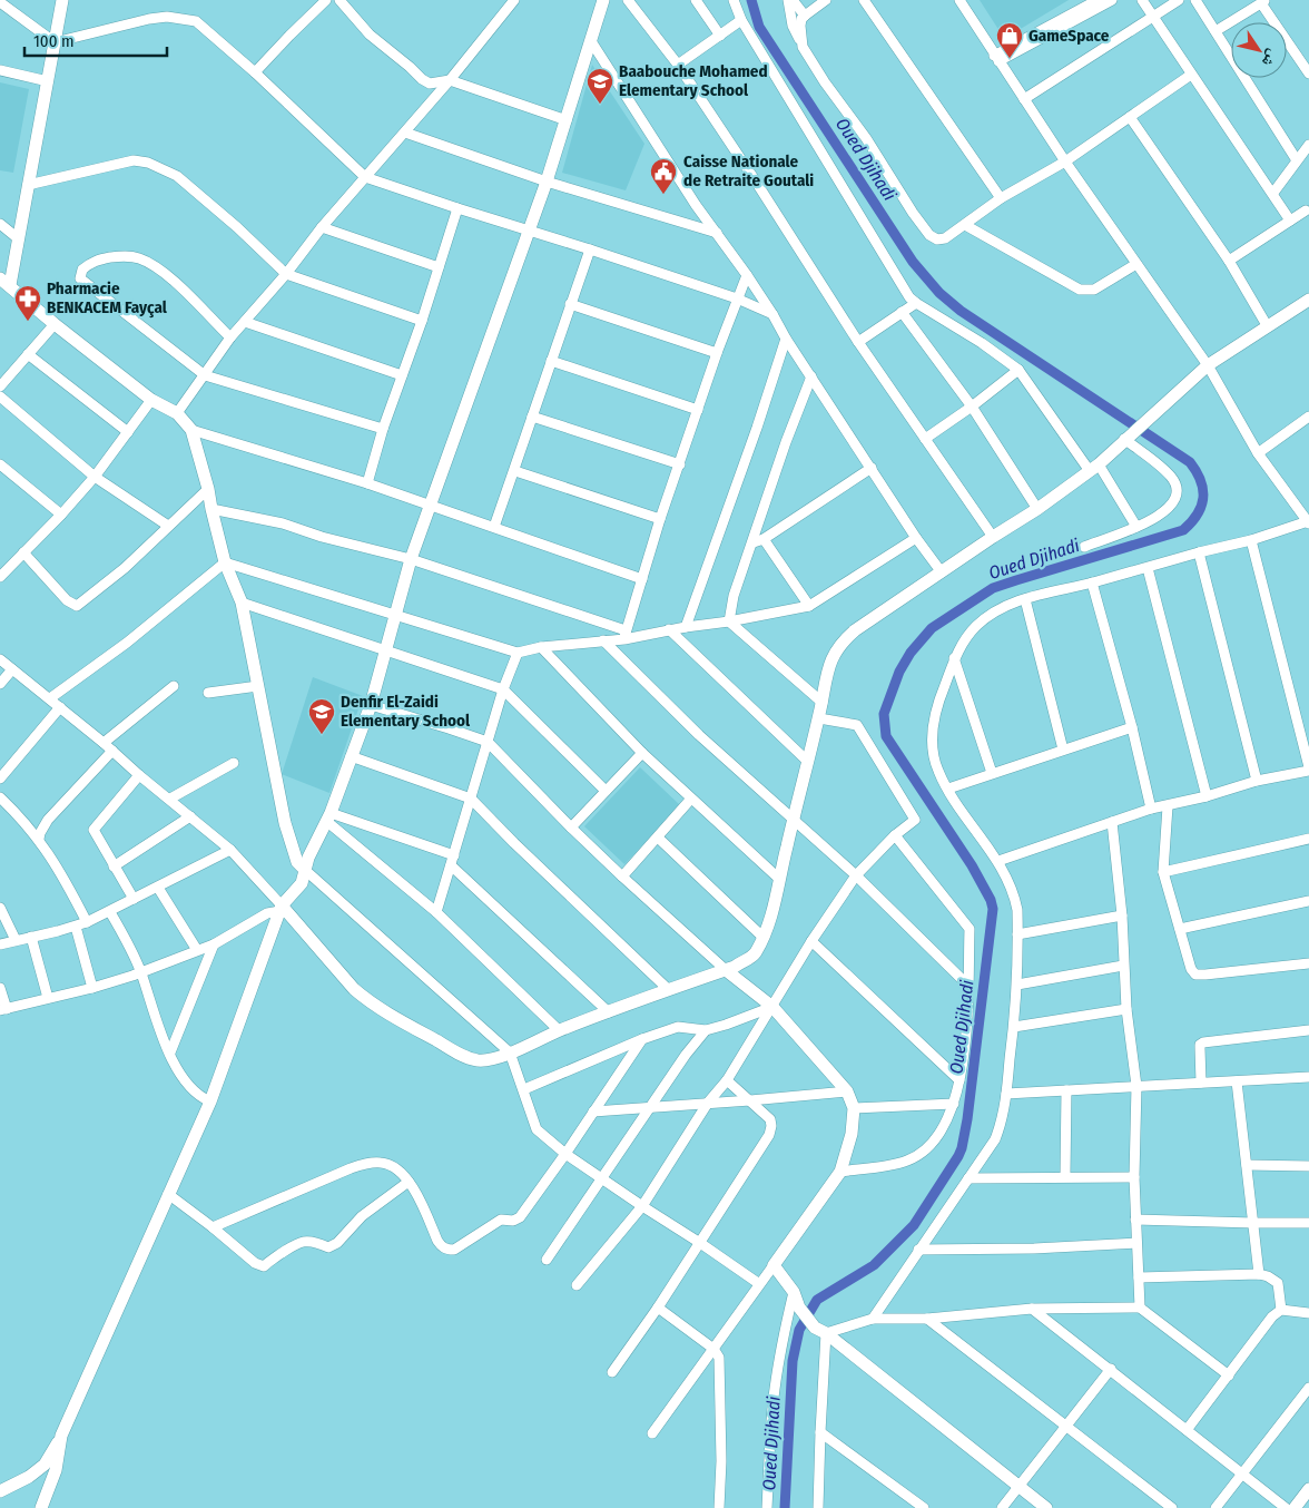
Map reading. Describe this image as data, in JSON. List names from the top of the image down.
{
  "water": ["Oued Djihadi"],
  "places": {
    "shop": ["GameSpace"],
    "school or university": ["Baabouche Mohamed Elementary School", "Denfir El-Zaidi Elementary School"],
    "public building": ["Caisse Nationale de Retraite Goutali"],
    "pharmacy": ["Pharmacie BENKACEM Fayçal"]
  },
  "scale_bar": "100 m",
  "north": "bottom right"
}
